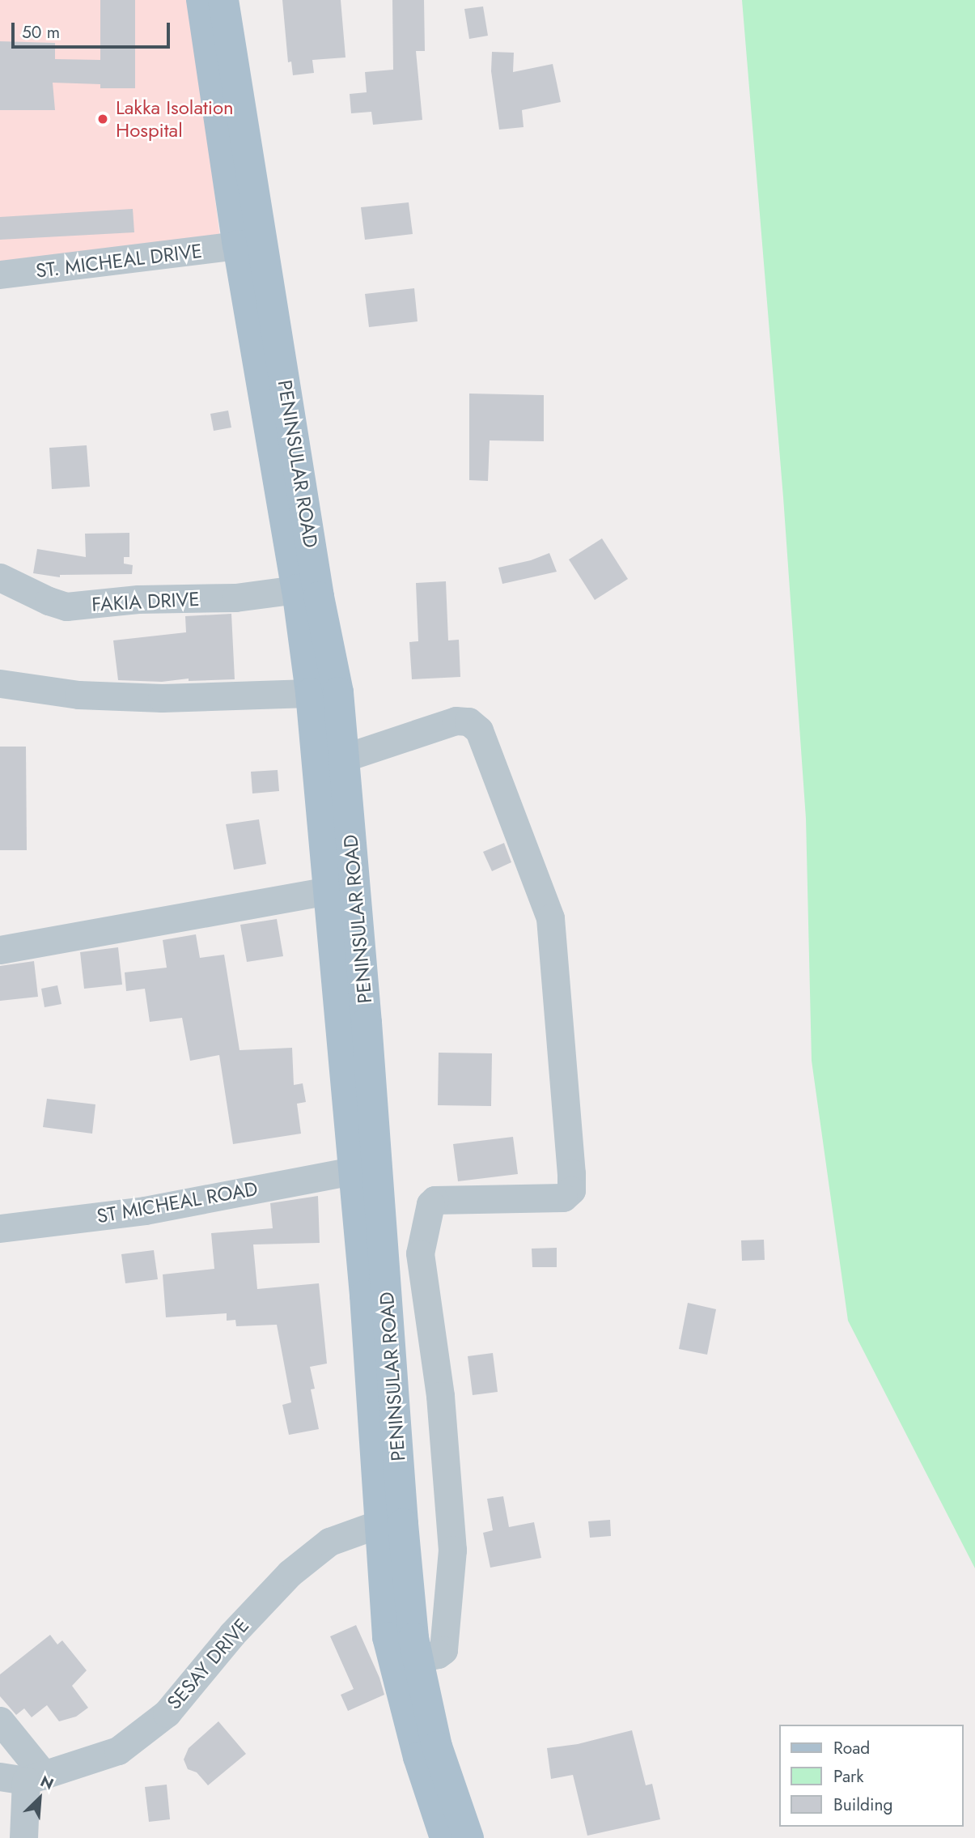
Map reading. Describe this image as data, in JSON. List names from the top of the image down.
{
  "streets": {
    "main road": ["PENINSULAR ROAD"],
    "street": [
      "ST. MICHEAL DRIVE",
      "FAKIA DRIVE",
      "ST MICHEAL ROAD",
      "SESAY DRIVE"
    ]
  },
  "crossings": [
    ["ST. MICHEAL DRIVE", "PENINSULAR ROAD"],
    ["PENINSULAR ROAD", "FAKIA DRIVE"],
    ["PENINSULAR ROAD", "ST MICHEAL ROAD"],
    ["PENINSULAR ROAD", "SESAY DRIVE"]
  ],
  "places": ["Lakka Isolation Hospital"],
  "legend": ["Road", "Park", "Building"],
  "scale_bar": "50 m",
  "north": "top right"
}
